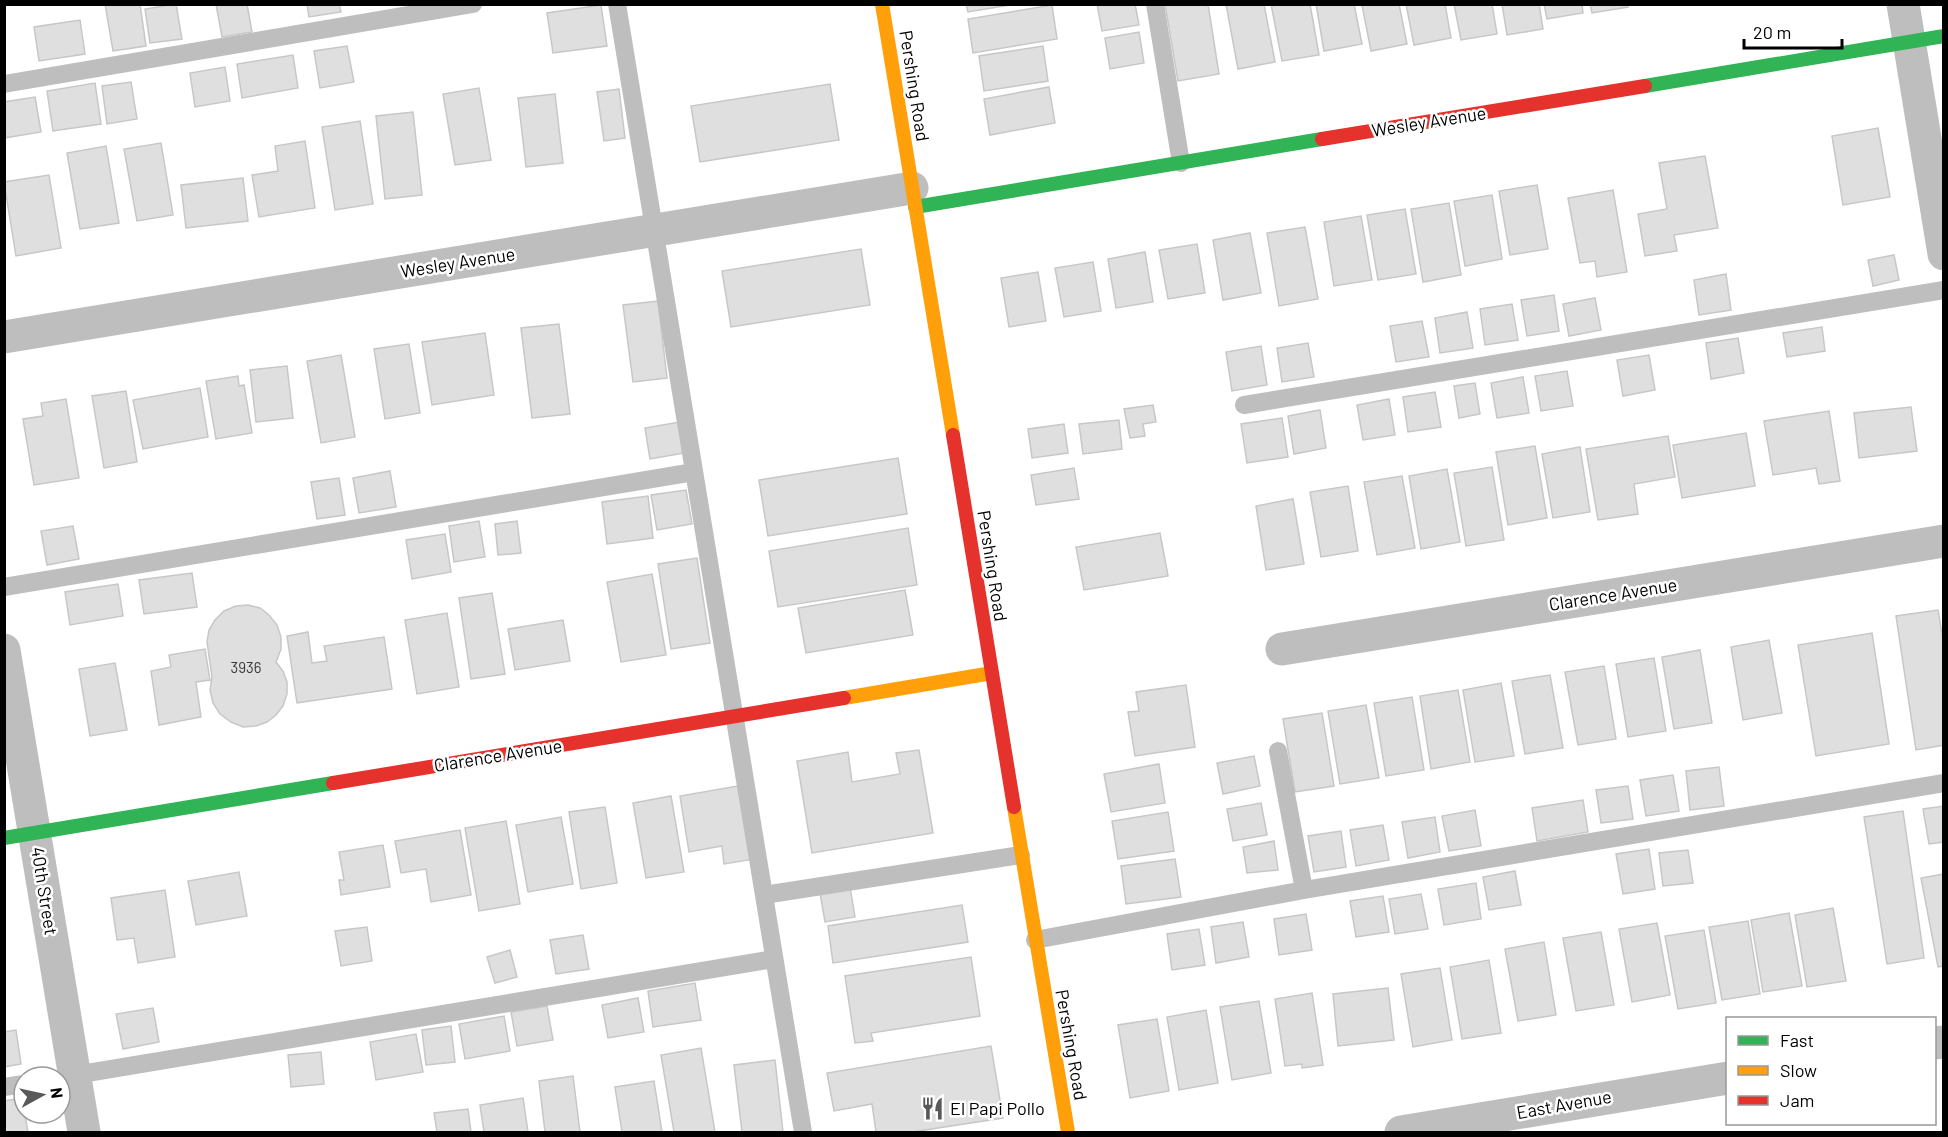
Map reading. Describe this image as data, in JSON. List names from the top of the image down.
{
  "streets": {
    "street": [
      "Pershing Road",
      "Wesley Avenue",
      "Clarence Avenue",
      "40th Street",
      "East Avenue"
    ]
  },
  "crossings": [
    ["Pershing Road", "Wesley Avenue"],
    ["Pershing Road", "Clarence Avenue"],
    ["Clarence Avenue", "40th Street"]
  ],
  "places": {
    "restaurant": ["El Papi Pollo"]
  },
  "house_numbers": ["3936"],
  "legend": ["Fast", "Slow", "Jam"],
  "scale_bar": "20 m",
  "north": "right"
}
